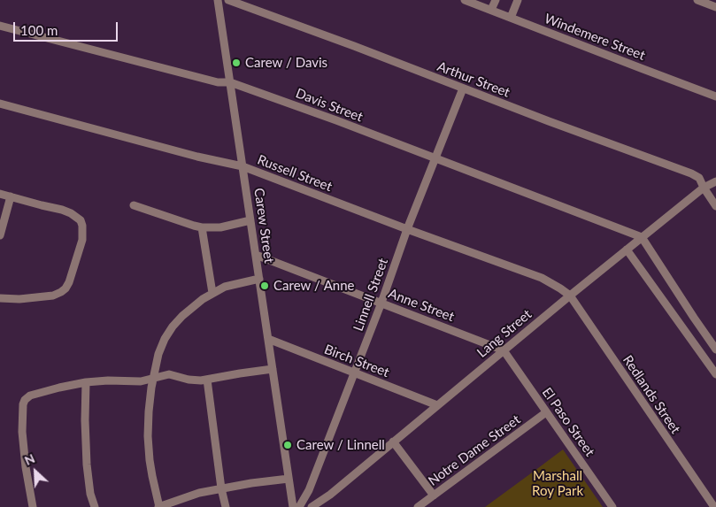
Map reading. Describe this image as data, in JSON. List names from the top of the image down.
{
  "streets": {
    "street": [
      "Windemere Street",
      "Arthur Street",
      "Davis Street",
      "Russell Street",
      "Carew Street",
      "Linnell Street",
      "Anne Street",
      "Lang Street",
      "Birch Street",
      "Redlands Street",
      "El Paso Street",
      "Notre Dame Street"
    ]
  },
  "crossings": [
    ["Arthur Street", "Linnell Street"],
    ["Arthur Street", "Lang Street"],
    ["Davis Street", "Carew Street"],
    ["Davis Street", "Linnell Street"],
    ["Davis Street", "Lang Street"],
    ["Russell Street", "Carew Street"],
    ["Russell Street", "Linnell Street"],
    ["Russell Street", "Lang Street"],
    ["Russell Street", "Redlands Street"],
    ["Carew Street", "Anne Street"],
    ["Carew Street", "Birch Street"],
    ["Linnell Street", "Anne Street"],
    ["Linnell Street", "Birch Street"],
    ["Anne Street", "Lang Street"],
    ["Anne Street", "El Paso Street"],
    ["Lang Street", "Birch Street"],
    ["Lang Street", "Redlands Street"],
    ["Lang Street", "El Paso Street"],
    ["El Paso Street", "Notre Dame Street"]
  ],
  "parks": ["Marshall Roy Park"],
  "places": ["Carew / Davis", "Carew / Anne", "Carew / Linnell"],
  "scale_bar": "100 m",
  "north": "top left"
}
